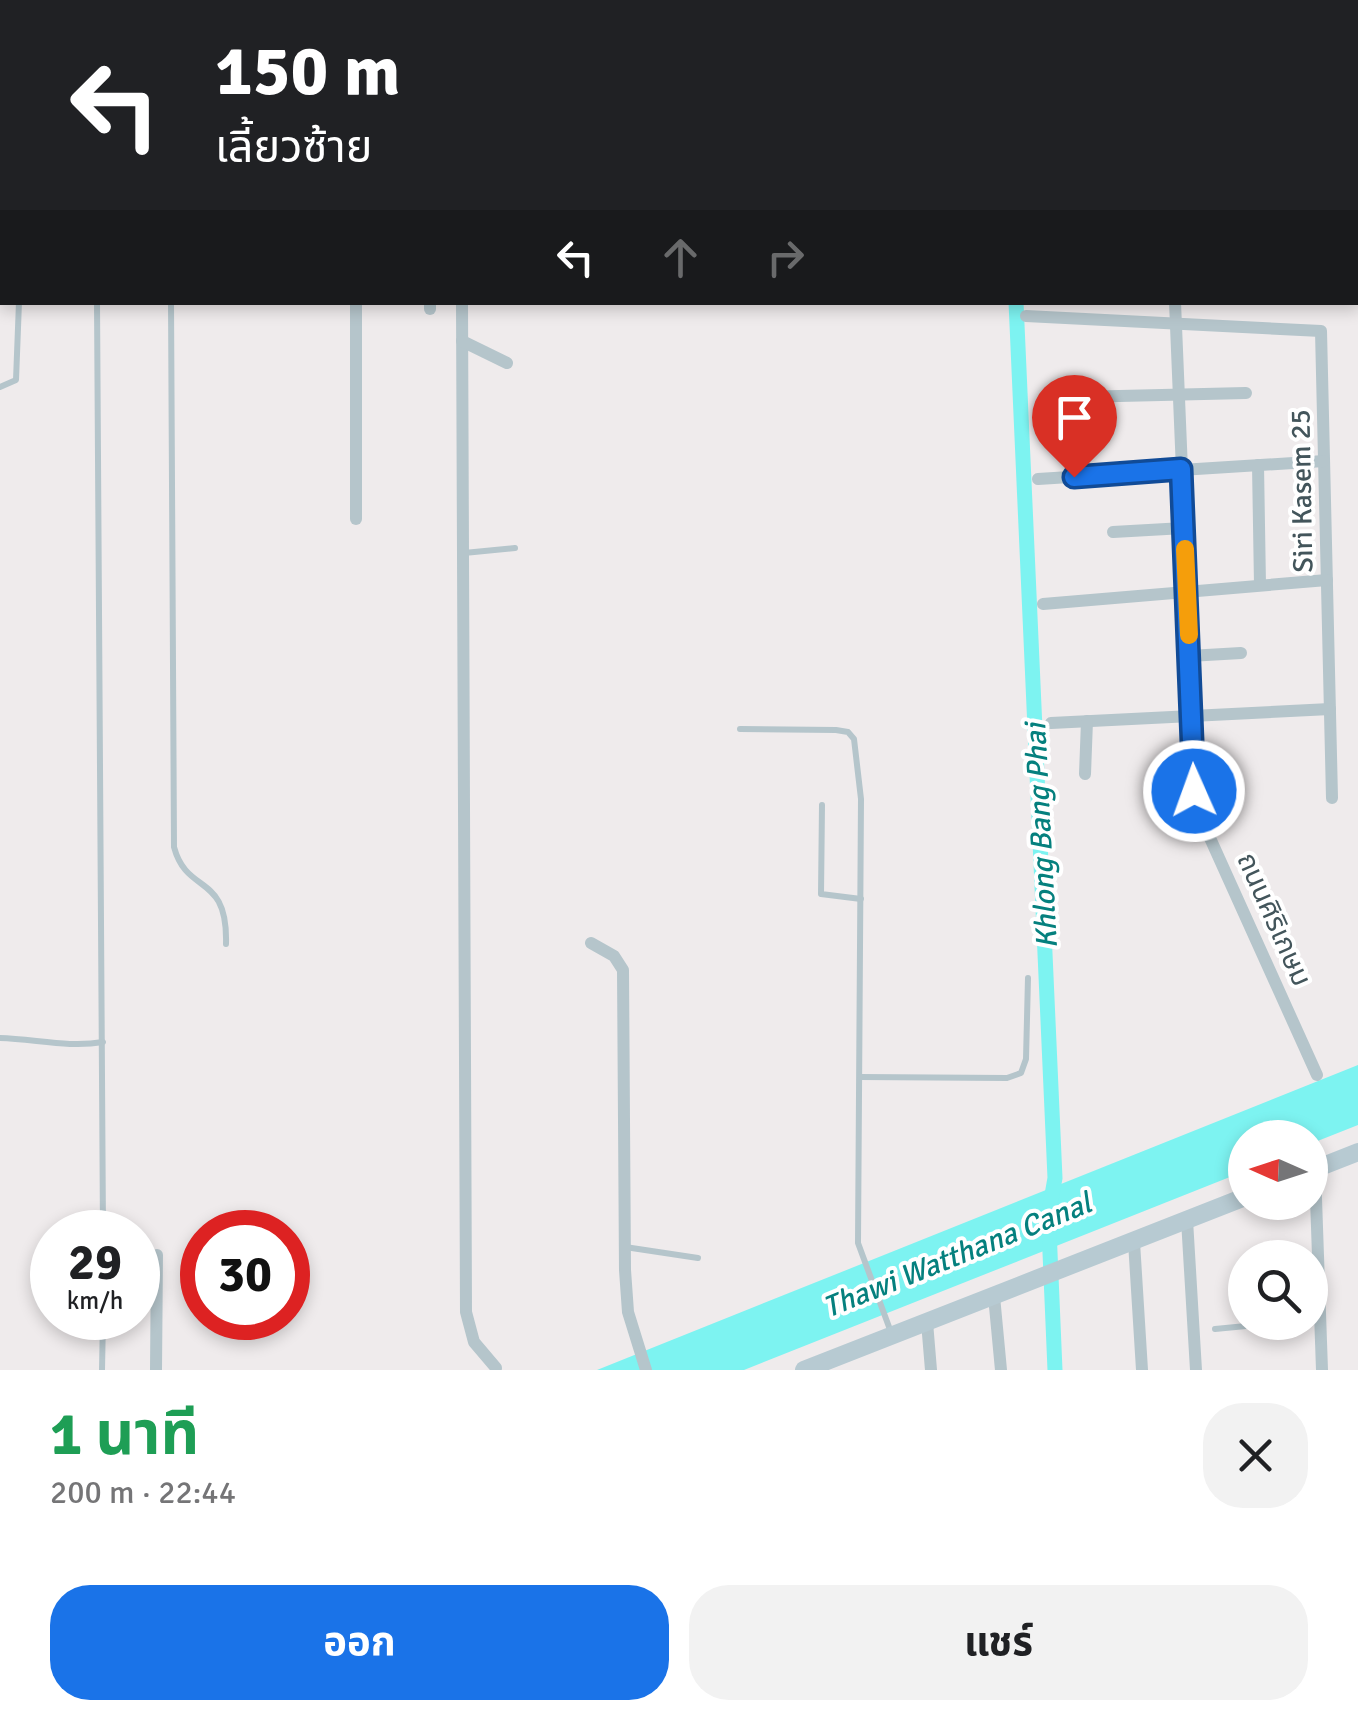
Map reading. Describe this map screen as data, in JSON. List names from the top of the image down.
{
  "streets": {
    "street": ["Siri Kasem 25", "ถนนศิริเกษม"]
  },
  "crossings": [
    ["Siri Kasem 25", "ถนนศิริเกษม"]
  ],
  "water": ["Khlong Bang Phai", "Thawi Watthana Canal"],
  "north": "left",
  "page": {
    "turn": ["150 m", "เลี้ยวซ้าย"],
    "speed": "29 km/h",
    "limit": "30",
    "heading": ["1 นาที", "200 m · 22:44"],
    "buttons": ["ออก", "แชร์"]
  }
}
